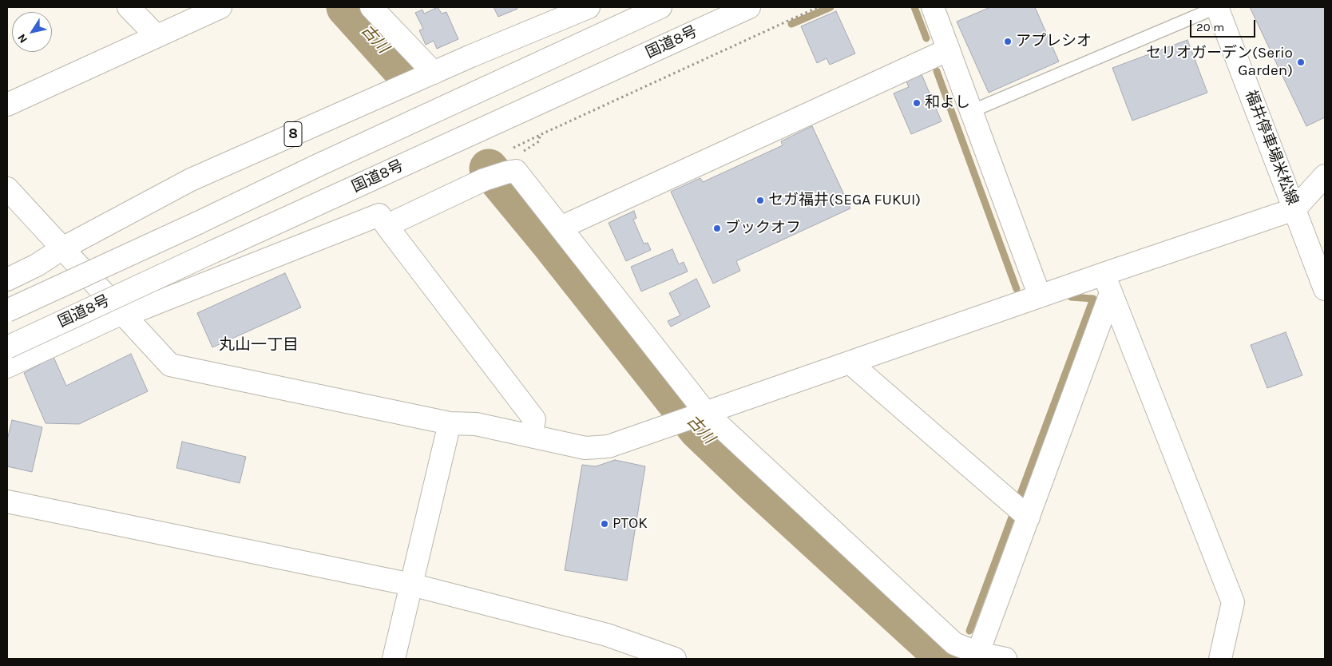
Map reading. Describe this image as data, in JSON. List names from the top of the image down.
{
  "streets": {
    "main road": ["国道8号", "8", "福井停車場米松線"]
  },
  "districts": ["丸山一丁目"],
  "water": ["古川"],
  "places": [
    "アプレシオ",
    "セリオガーデン(Serio Garden)",
    "和よし",
    "セガ福井(SEGA FUKUI)",
    "ブックオフ",
    "PTOK"
  ],
  "scale_bar": "20 m",
  "north": "bottom left"
}
